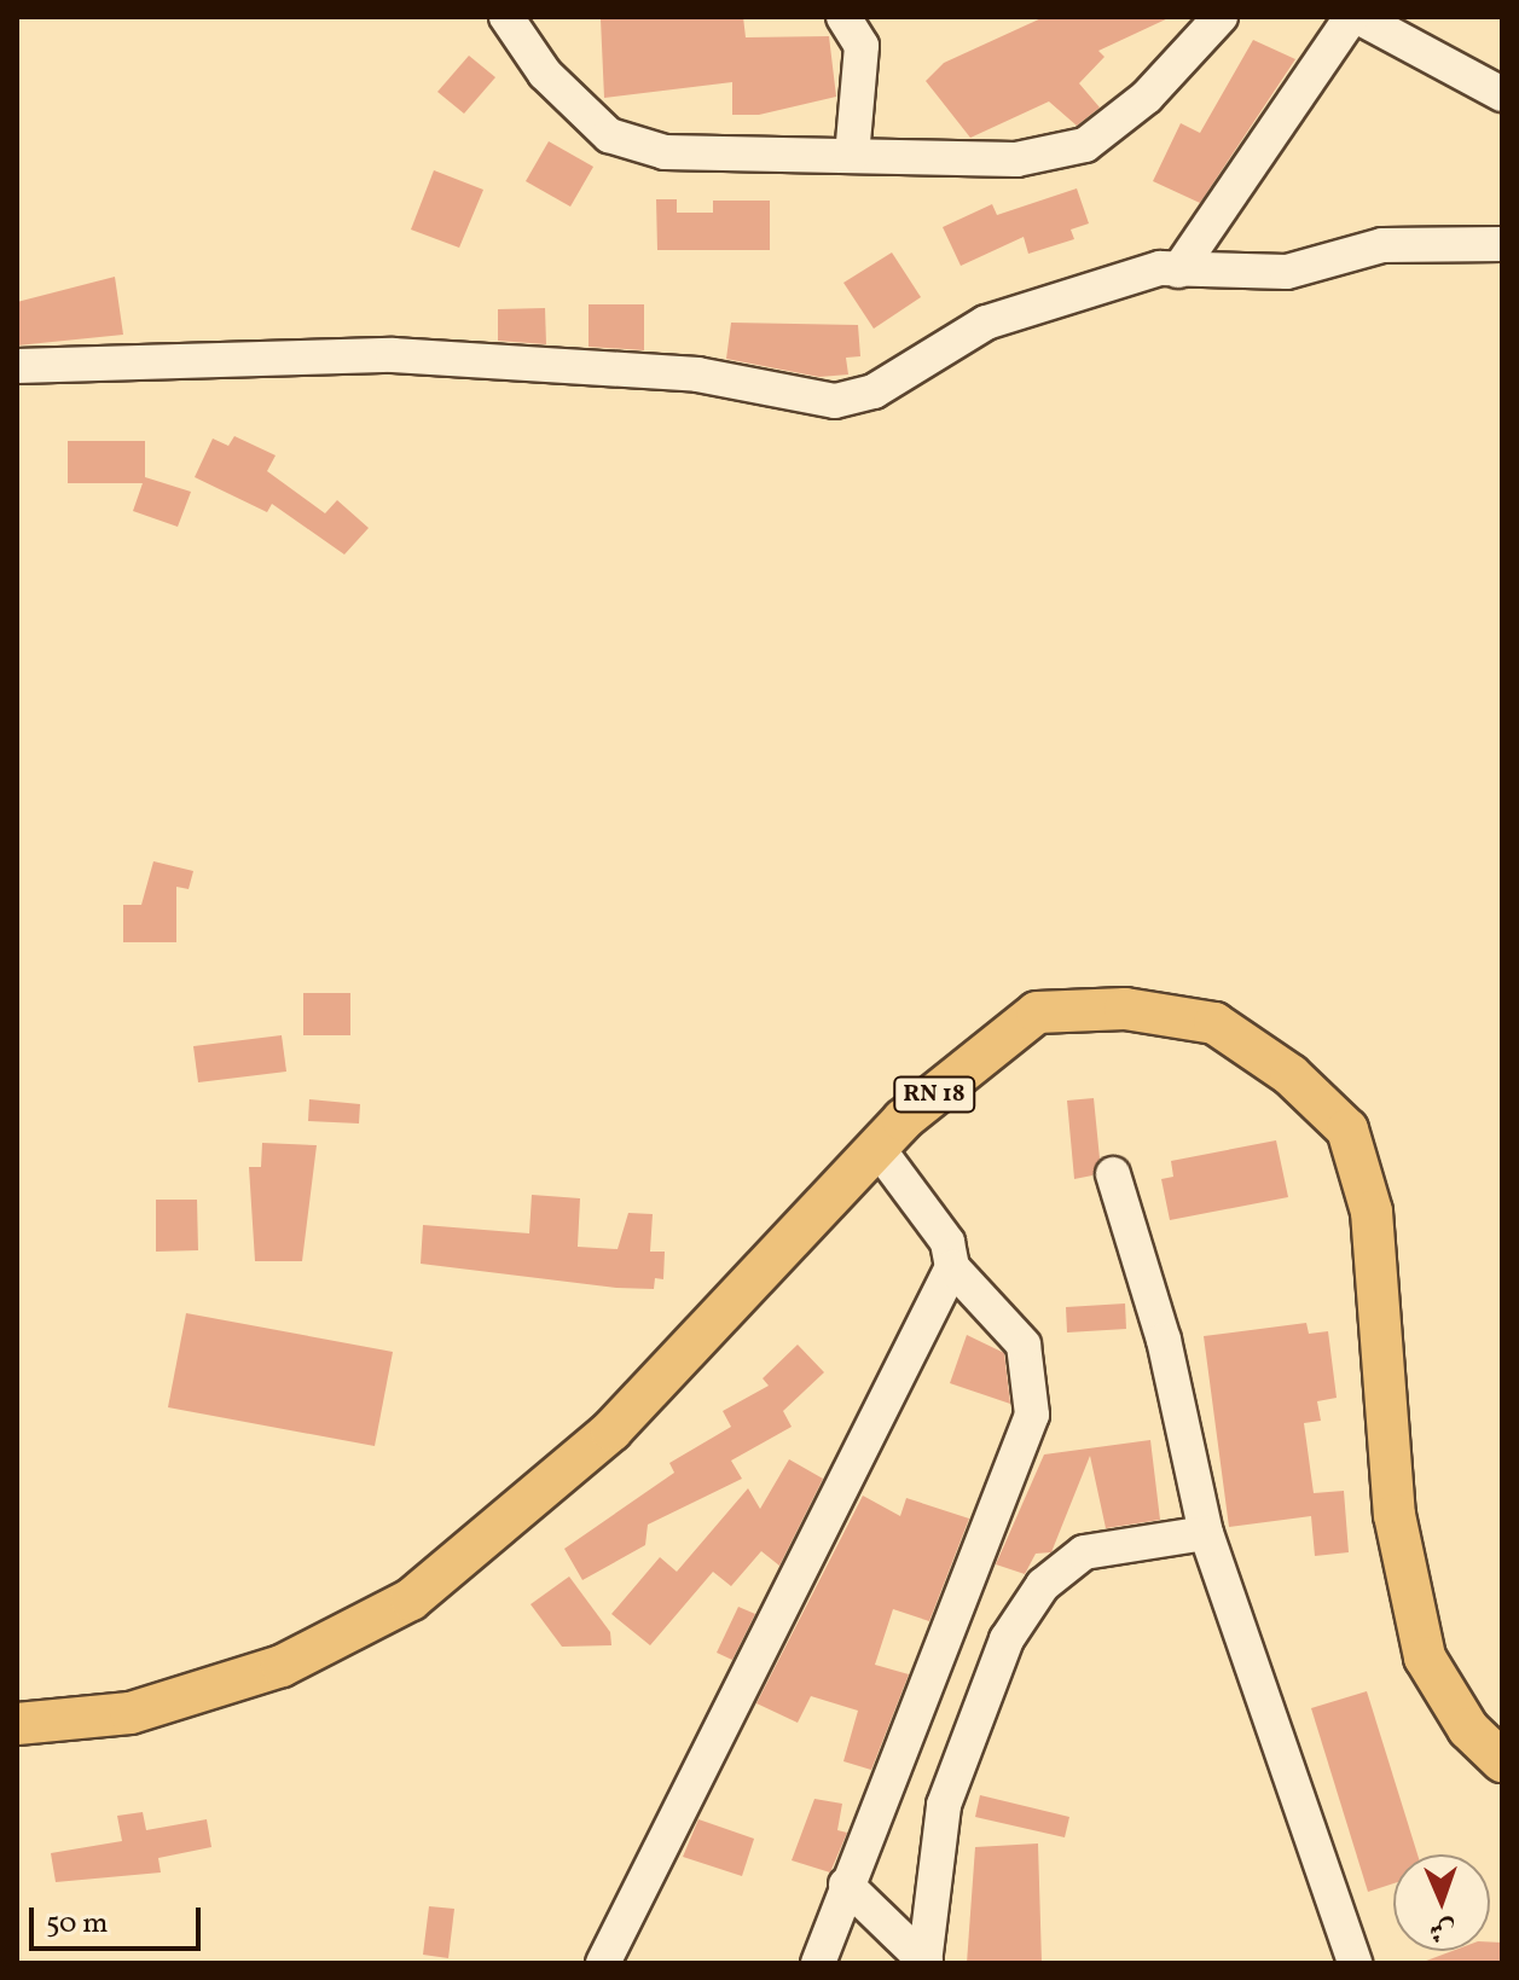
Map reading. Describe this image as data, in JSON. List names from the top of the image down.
{
  "streets": {
    "main road": ["RN 18"]
  },
  "scale_bar": "50 m",
  "north": "bottom"
}
